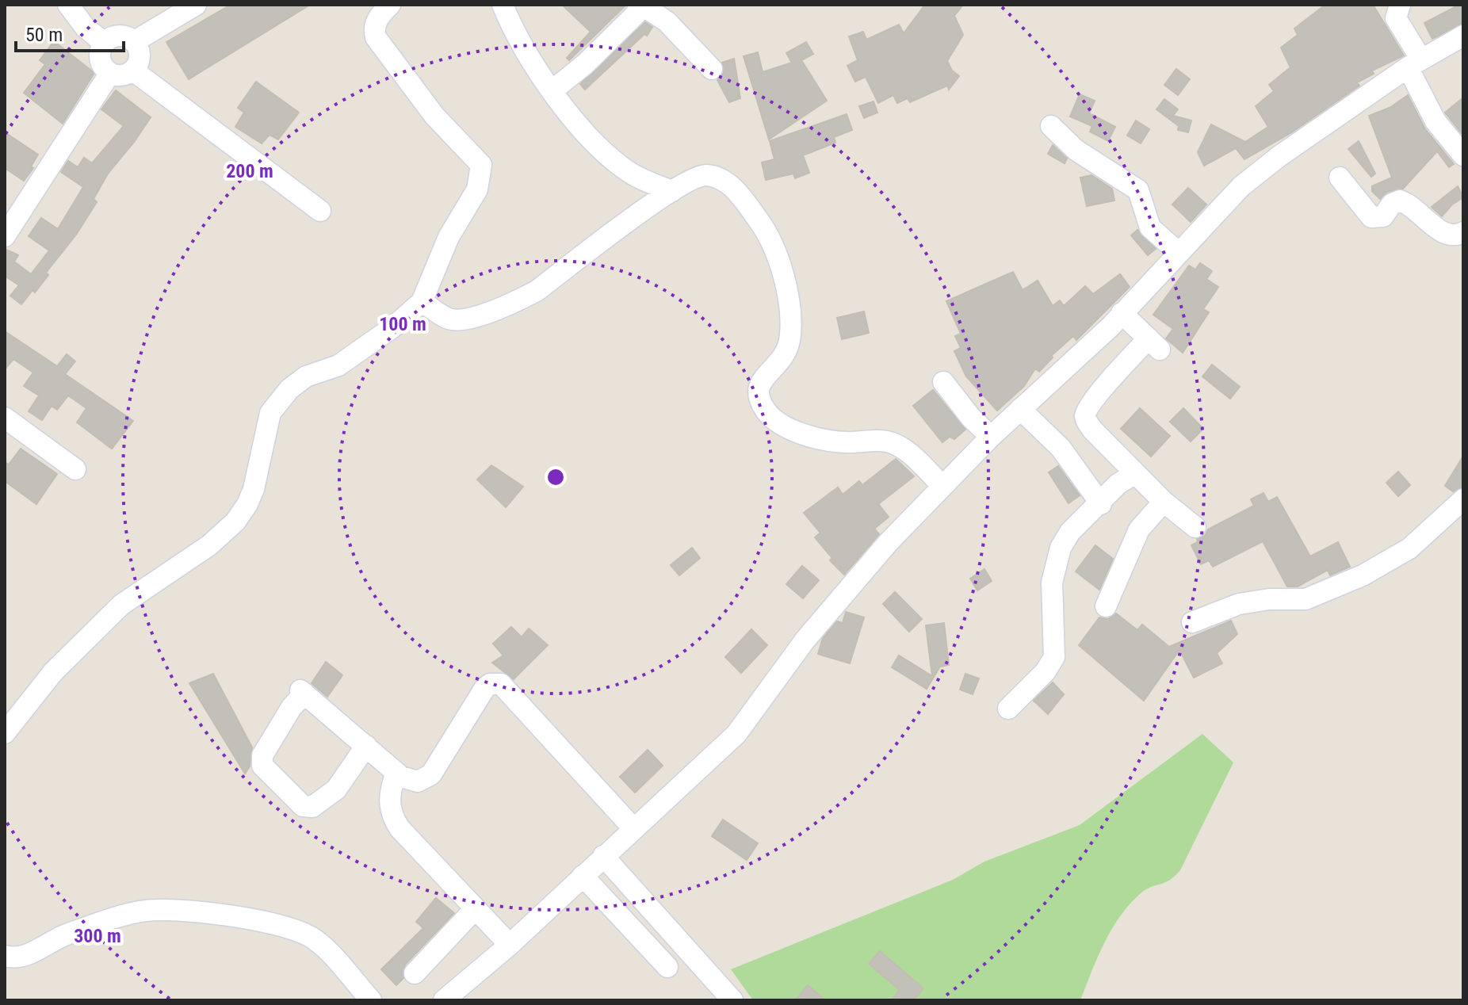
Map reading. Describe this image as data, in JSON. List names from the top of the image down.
{
  "scale_bar": "50 m",
  "rings": ["200 m", "100 m", "300 m"]
}
